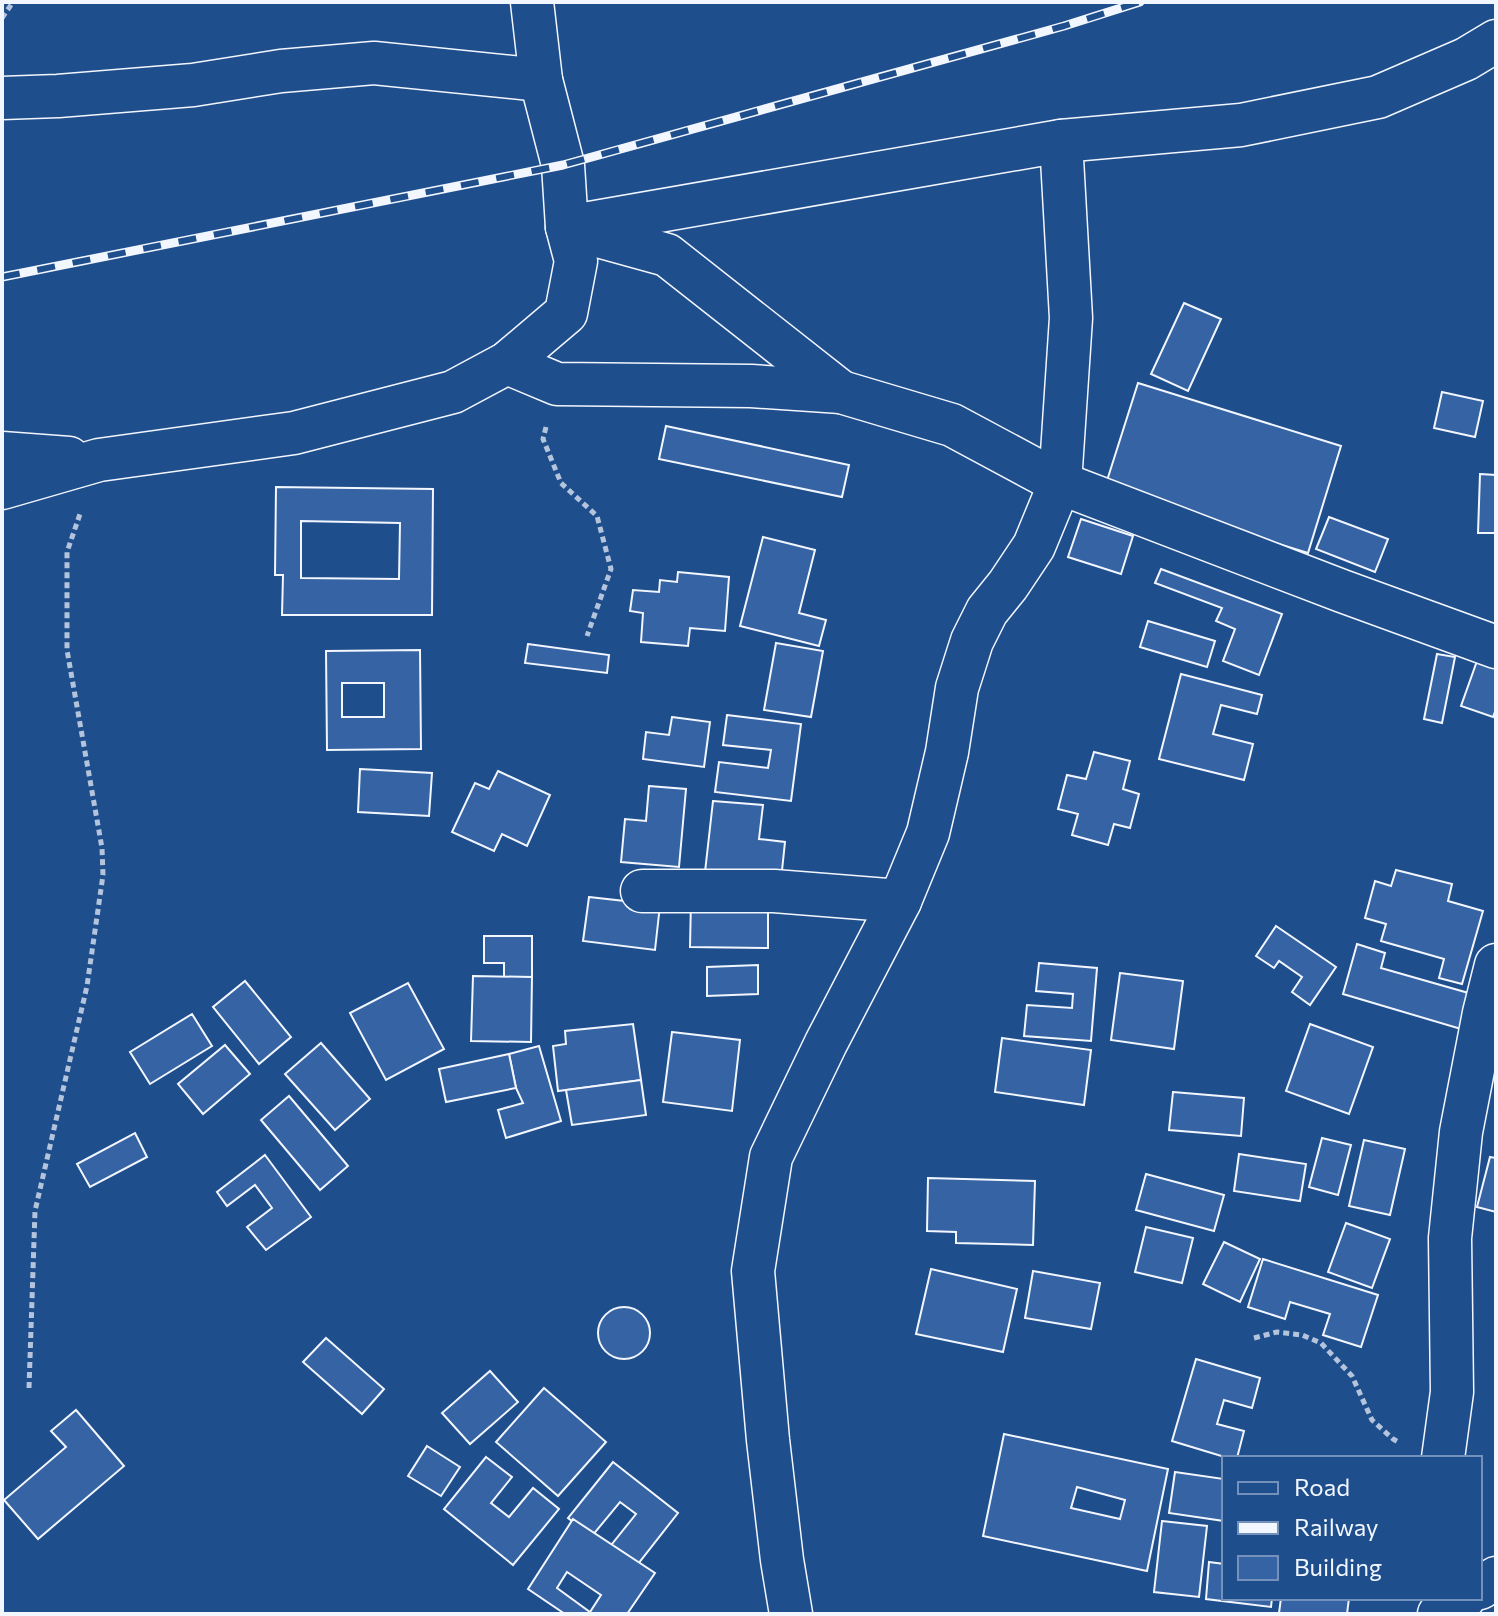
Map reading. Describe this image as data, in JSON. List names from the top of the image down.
{
  "legend": ["Road", "Railway", "Building"]
}
